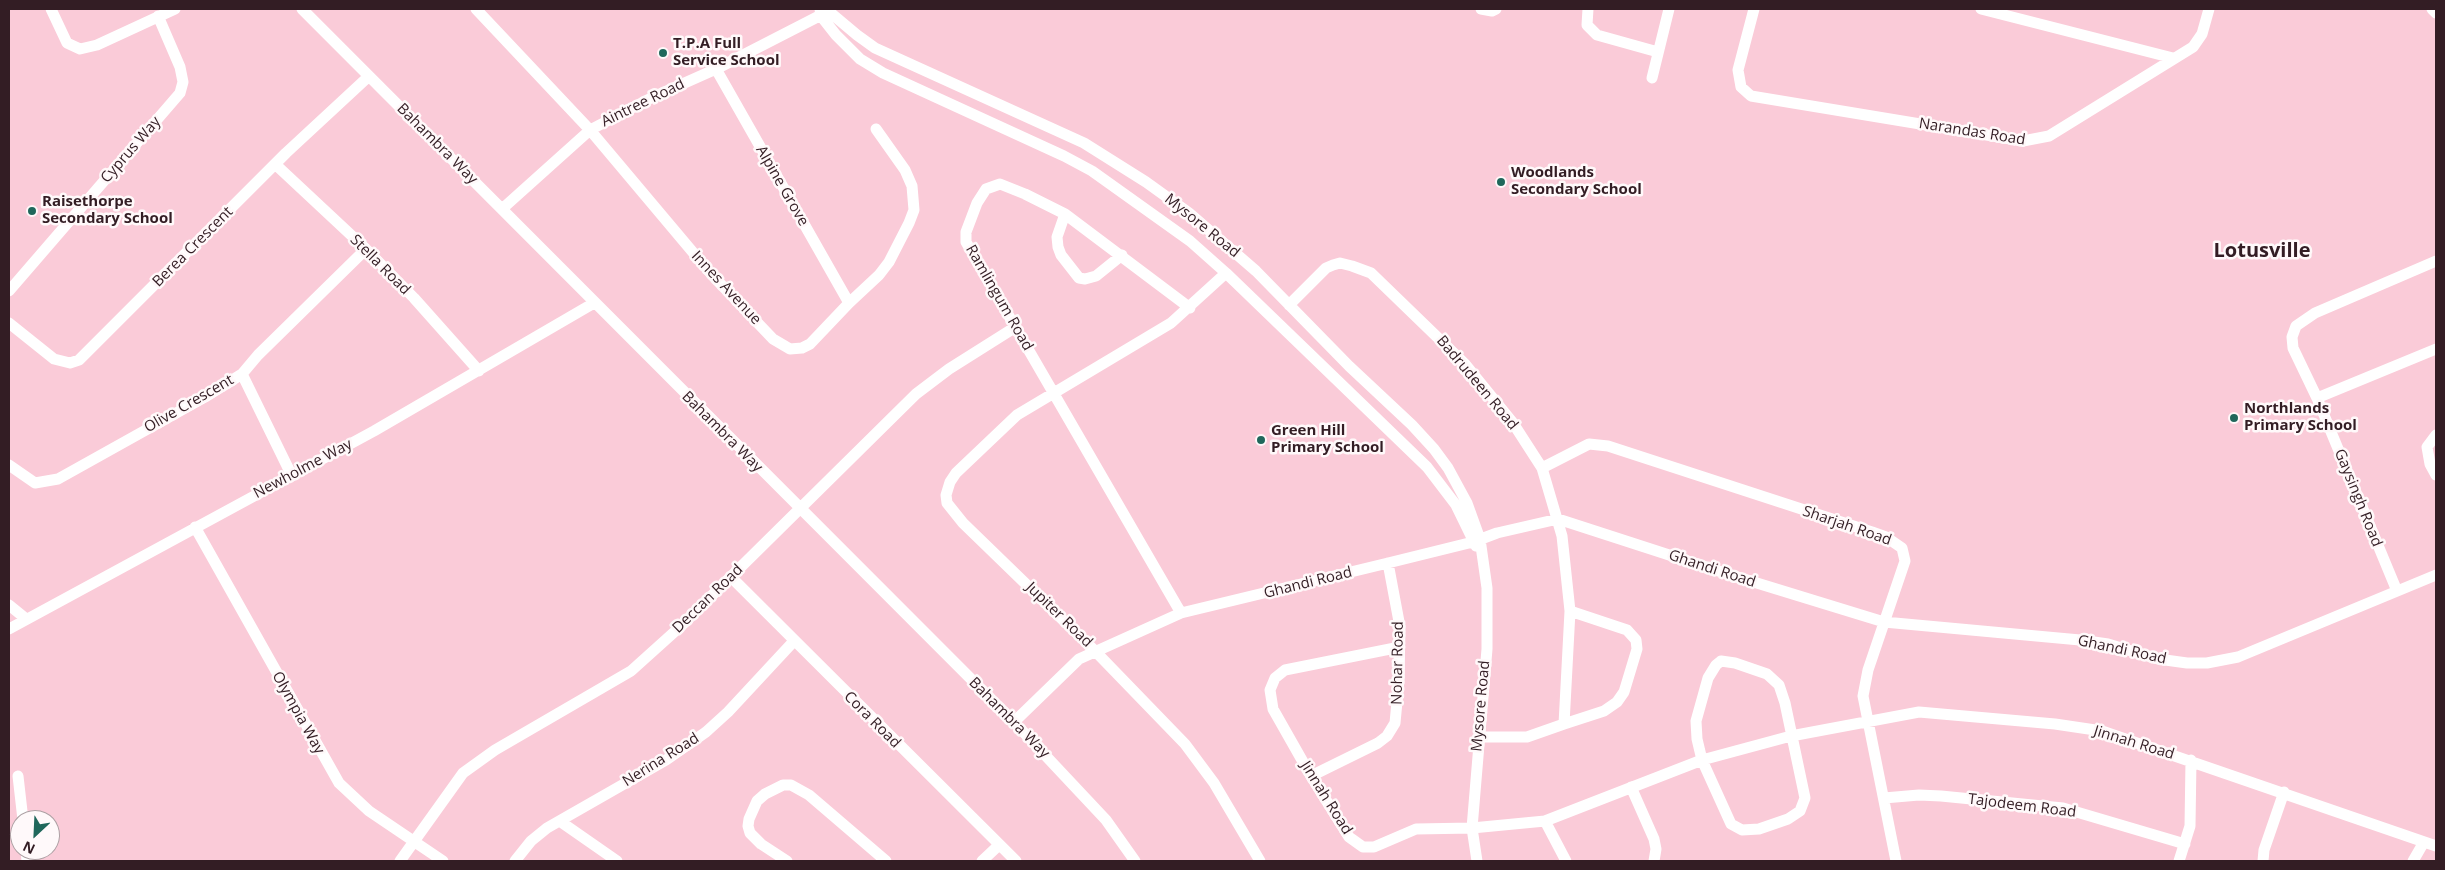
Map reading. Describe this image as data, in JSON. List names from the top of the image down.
{
  "streets": {
    "street": [
      "Aintree Road",
      "Narandas Road",
      "Bahambra Way",
      "Cyprus Way",
      "Alpine Grove",
      "Mysore Road",
      "Berea Crescent",
      "Stella Road",
      "Innes Avenue",
      "Ramlingum Road",
      "Badrudeen Road",
      "Olive Crescent",
      "Newholme Way",
      "Gaysingh Road",
      "Sharjah Road",
      "Ghandi Road",
      "Deccan Road",
      "Jupiter Road",
      "Nohar Road",
      "Olympia Way",
      "Cora Road",
      "Jinnah Road",
      "Nerina Road",
      "Tajodeem Road"
    ]
  },
  "crossings": [
    ["Aintree Road", "Bahambra Way"],
    ["Aintree Road", "Alpine Grove"],
    ["Aintree Road", "Mysore Road"],
    ["Aintree Road", "Innes Avenue"],
    ["Bahambra Way", "Berea Crescent"],
    ["Bahambra Way", "Newholme Way"],
    ["Bahambra Way", "Ghandi Road"],
    ["Bahambra Way", "Deccan Road"],
    ["Alpine Grove", "Innes Avenue"],
    ["Mysore Road", "Badrudeen Road"],
    ["Mysore Road", "Ghandi Road"],
    ["Mysore Road", "Jinnah Road"],
    ["Berea Crescent", "Stella Road"],
    ["Stella Road", "Olive Crescent"],
    ["Stella Road", "Newholme Way"],
    ["Ramlingum Road", "Ghandi Road"],
    ["Ramlingum Road", "Deccan Road"],
    ["Ramlingum Road", "Jupiter Road"],
    ["Badrudeen Road", "Sharjah Road"],
    ["Badrudeen Road", "Ghandi Road"],
    ["Newholme Way", "Olympia Way"],
    ["Gaysingh Road", "Ghandi Road"],
    ["Sharjah Road", "Ghandi Road"],
    ["Sharjah Road", "Jinnah Road"],
    ["Sharjah Road", "Tajodeem Road"],
    ["Ghandi Road", "Jupiter Road"],
    ["Ghandi Road", "Nohar Road"],
    ["Deccan Road", "Olympia Way"],
    ["Deccan Road", "Cora Road"],
    ["Nohar Road", "Jinnah Road"],
    ["Cora Road", "Nerina Road"]
  ],
  "districts": ["Lotusville"],
  "places": [
    "T.P.A Full Service School",
    "Woodlands Secondary School",
    "Raisethorpe Secondary School",
    "Northlands Primary School",
    "Green Hill Primary School"
  ],
  "north": "bottom left"
}
